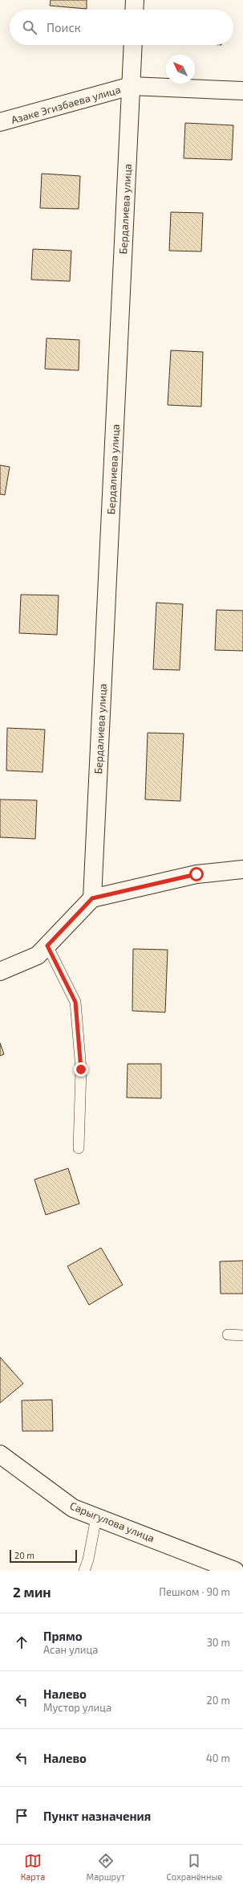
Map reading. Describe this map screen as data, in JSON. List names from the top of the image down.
{
  "streets": {
    "street": ["Азаке Эгизбаева улица", "Бердалиева улица", "Сарыгулова улица"]
  },
  "crossings": [
    ["Азаке Эгизбаева улица", "Бердалиева улица"]
  ],
  "scale_bar": "20 m",
  "north": "top left",
  "page": {
    "search": "Поиск",
    "scale": "20 m",
    "heading": ["2 мин", "Пешком · 90 m"],
    "list": [
      ["Прямо", "Асан улица", "30 m"],
      ["Налево", "Мустор улица", "20 m"],
      ["Налево", "40 m"],
      "Пункт назначения"
    ],
    "nav": ["Карта", "Маршрут", "Сохранённые"]
  }
}
